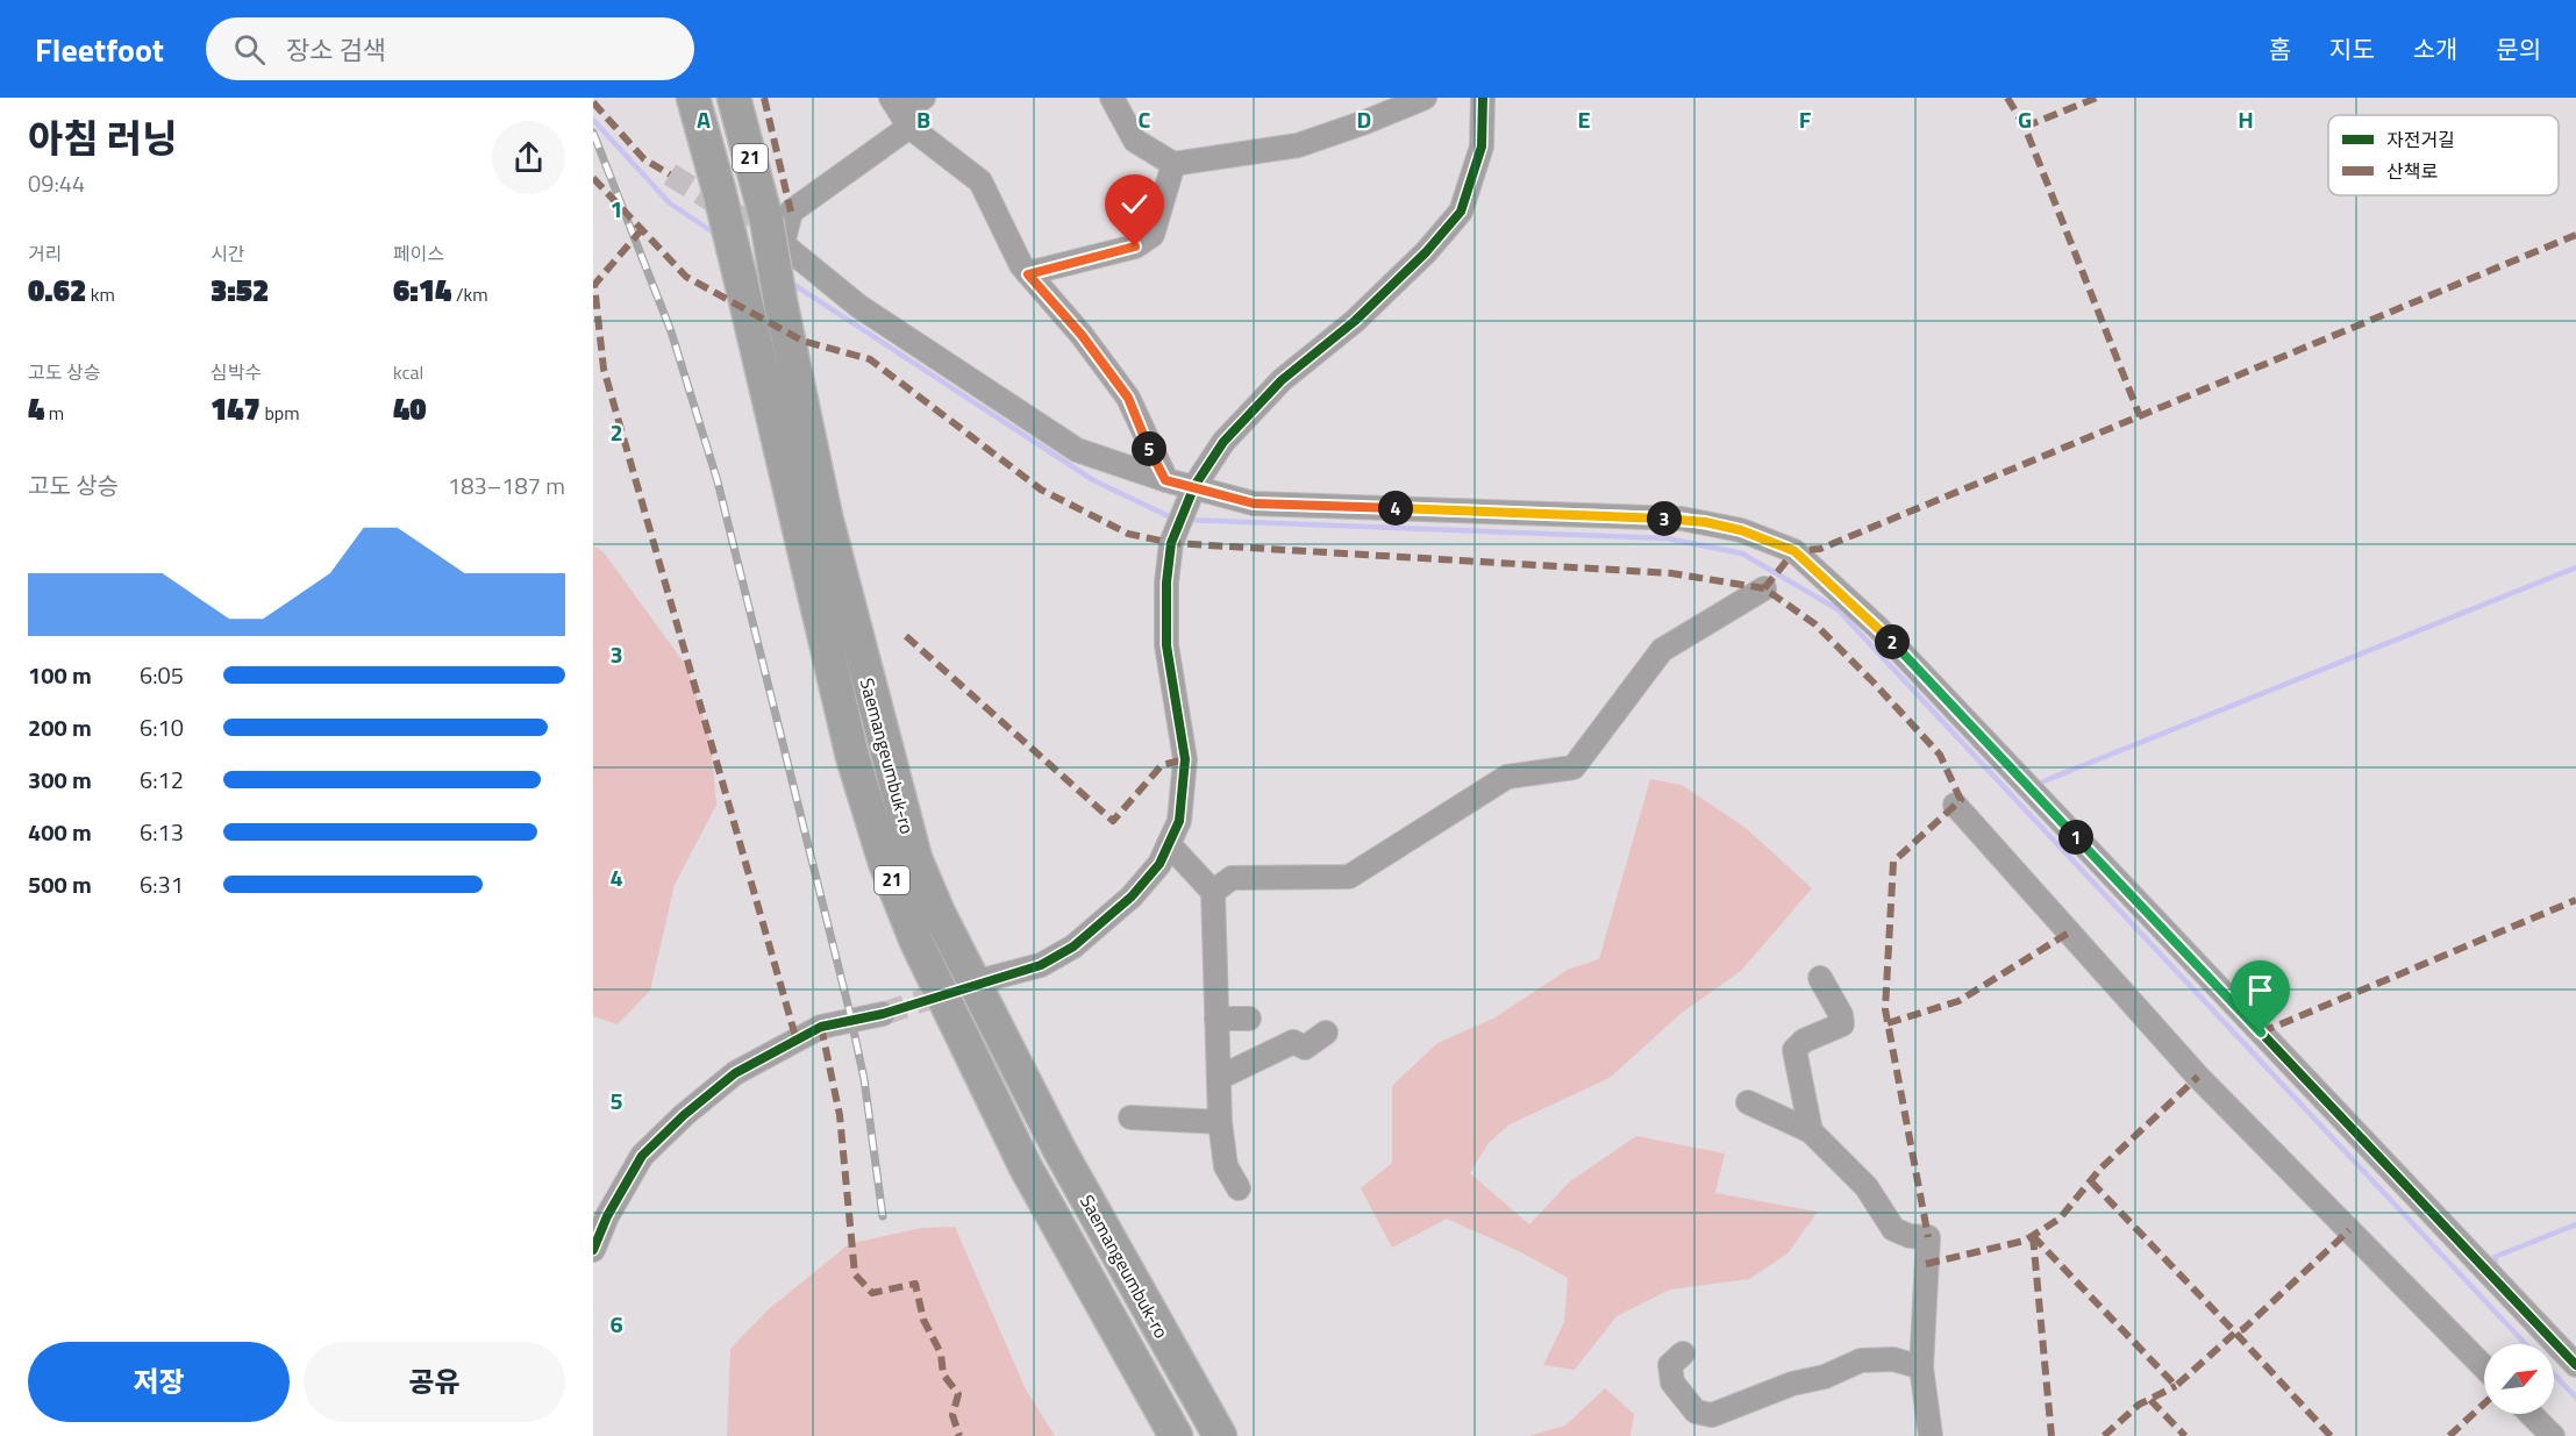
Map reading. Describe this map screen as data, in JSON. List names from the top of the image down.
{
  "streets": {
    "highway": ["21", "Saemangeumbuk-ro"]
  },
  "legend": ["자전거길", "산책로"],
  "north": "top right",
  "page": {
    "header": "Fleetfoot",
    "search": "장소 검색",
    "nav": [
      "홈",
      "지도",
      "소개",
      "문의"
    ],
    "heading": ["아침 러닝", "09:44"],
    "stats": [
      ["거리", "0.62 km"],
      ["시간", "3:52"],
      ["페이스", "6:14 /km"],
      ["고도 상승", "4 m"],
      ["심박수", "147 bpm"],
      ["kcal", "40"]
    ],
    "pins": [
      "5",
      "4",
      "3",
      "2",
      "1"
    ],
    "chart": ["고도 상승", "183–187 m"],
    "list": [
      {
        "name": "100 m",
        "note": "6:05"
      },
      {
        "name": "200 m",
        "note": "6:10"
      },
      {
        "name": "300 m",
        "note": "6:12"
      },
      {
        "name": "400 m",
        "note": "6:13"
      },
      {
        "name": "500 m",
        "note": "6:31"
      }
    ],
    "buttons": ["저장", "공유"]
  },
  "grid": {
    "columns": [
      "A",
      "B",
      "C",
      "D",
      "E",
      "F",
      "G",
      "H"
    ],
    "rows": [
      "1",
      "2",
      "3",
      "4",
      "5",
      "6"
    ]
  }
}
